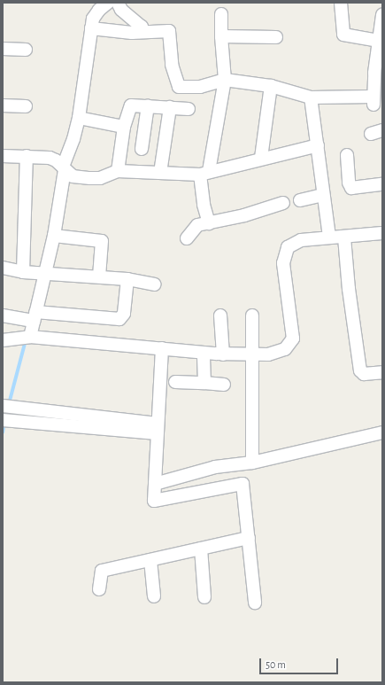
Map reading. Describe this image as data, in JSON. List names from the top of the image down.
{
  "scale_bar": "50 m"
}
